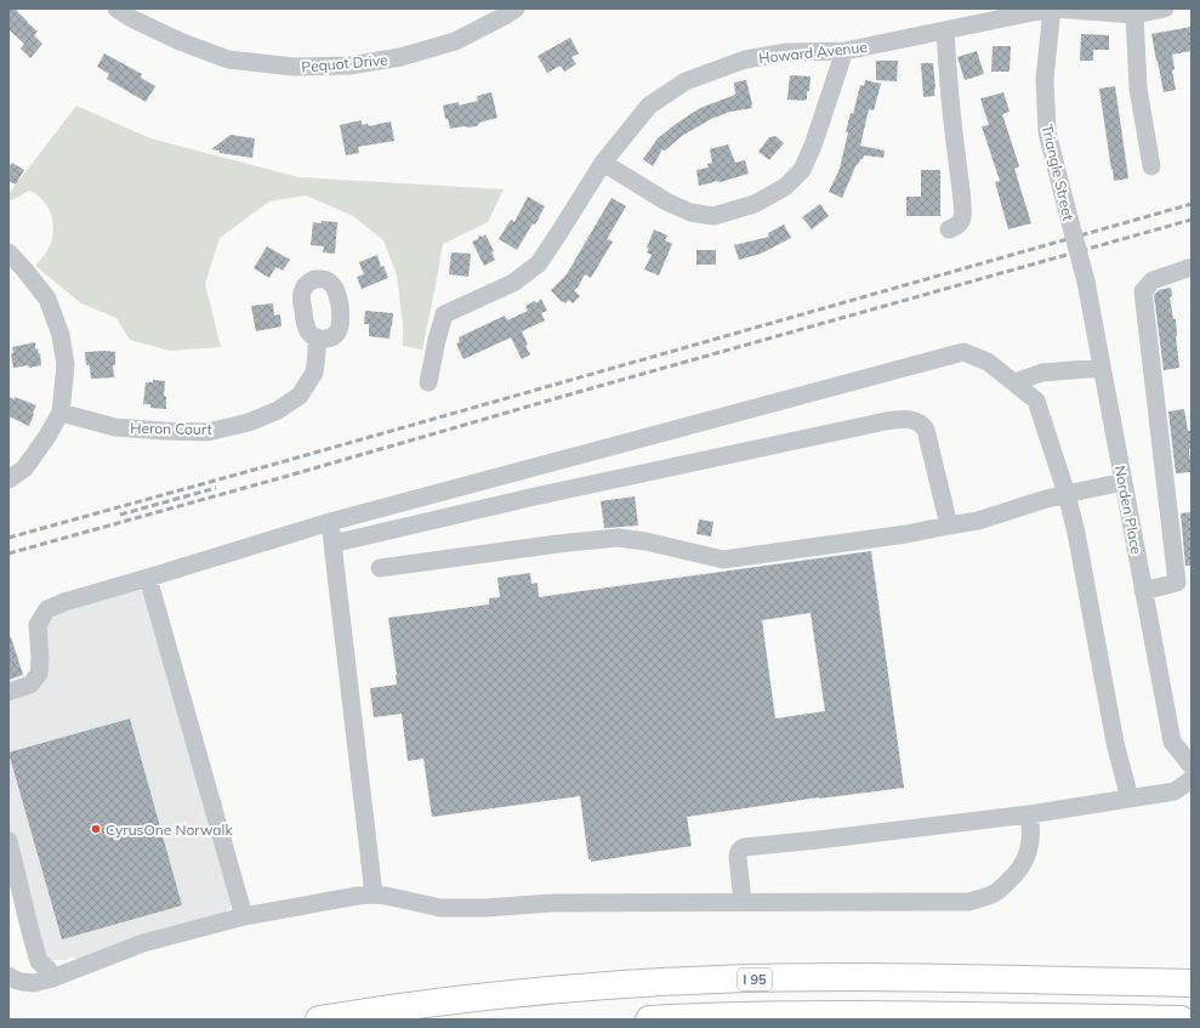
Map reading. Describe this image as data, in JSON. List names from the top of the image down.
{
  "streets": {
    "highway": ["I 95"],
    "street": [
      "Howard Avenue",
      "Pequot Drive",
      "Triangle Street",
      "Heron Court",
      "Norden Place"
    ]
  },
  "crossings": [
    ["Howard Avenue", "Triangle Street"],
    ["Triangle Street", "Norden Place"]
  ],
  "places": ["CyrusOne Norwalk"]
}
